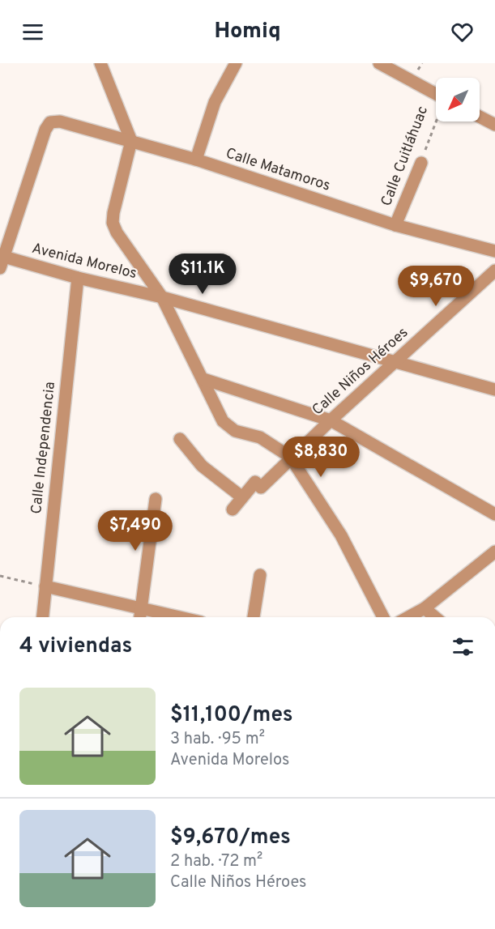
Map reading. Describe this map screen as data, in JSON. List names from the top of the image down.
{
  "streets": {
    "street": [
      "Calle Cuitláhuac",
      "Calle Matamoros",
      "Avenida Morelos",
      "Calle Niños Héroes",
      "Calle Independencia"
    ]
  },
  "crossings": [
    ["Calle Cuitláhuac", "Calle Matamoros"],
    ["Calle Matamoros", "Avenida Morelos"],
    ["Avenida Morelos", "Calle Niños Héroes"],
    ["Avenida Morelos", "Calle Independencia"]
  ],
  "north": "bottom left",
  "page": {
    "header": "Homiq",
    "price": [
      "$11.1K",
      "$9,670",
      "$8,830",
      "$7,490"
    ],
    "heading": "4 viviendas",
    "list": [
      {
        "name": "$11,100/mes",
        "note": "3 hab. · 95 m² · Avenida Morelos"
      },
      {
        "name": "$9,670/mes",
        "note": "2 hab. · 72 m² · Calle Niños Héroes"
      }
    ]
  }
}
